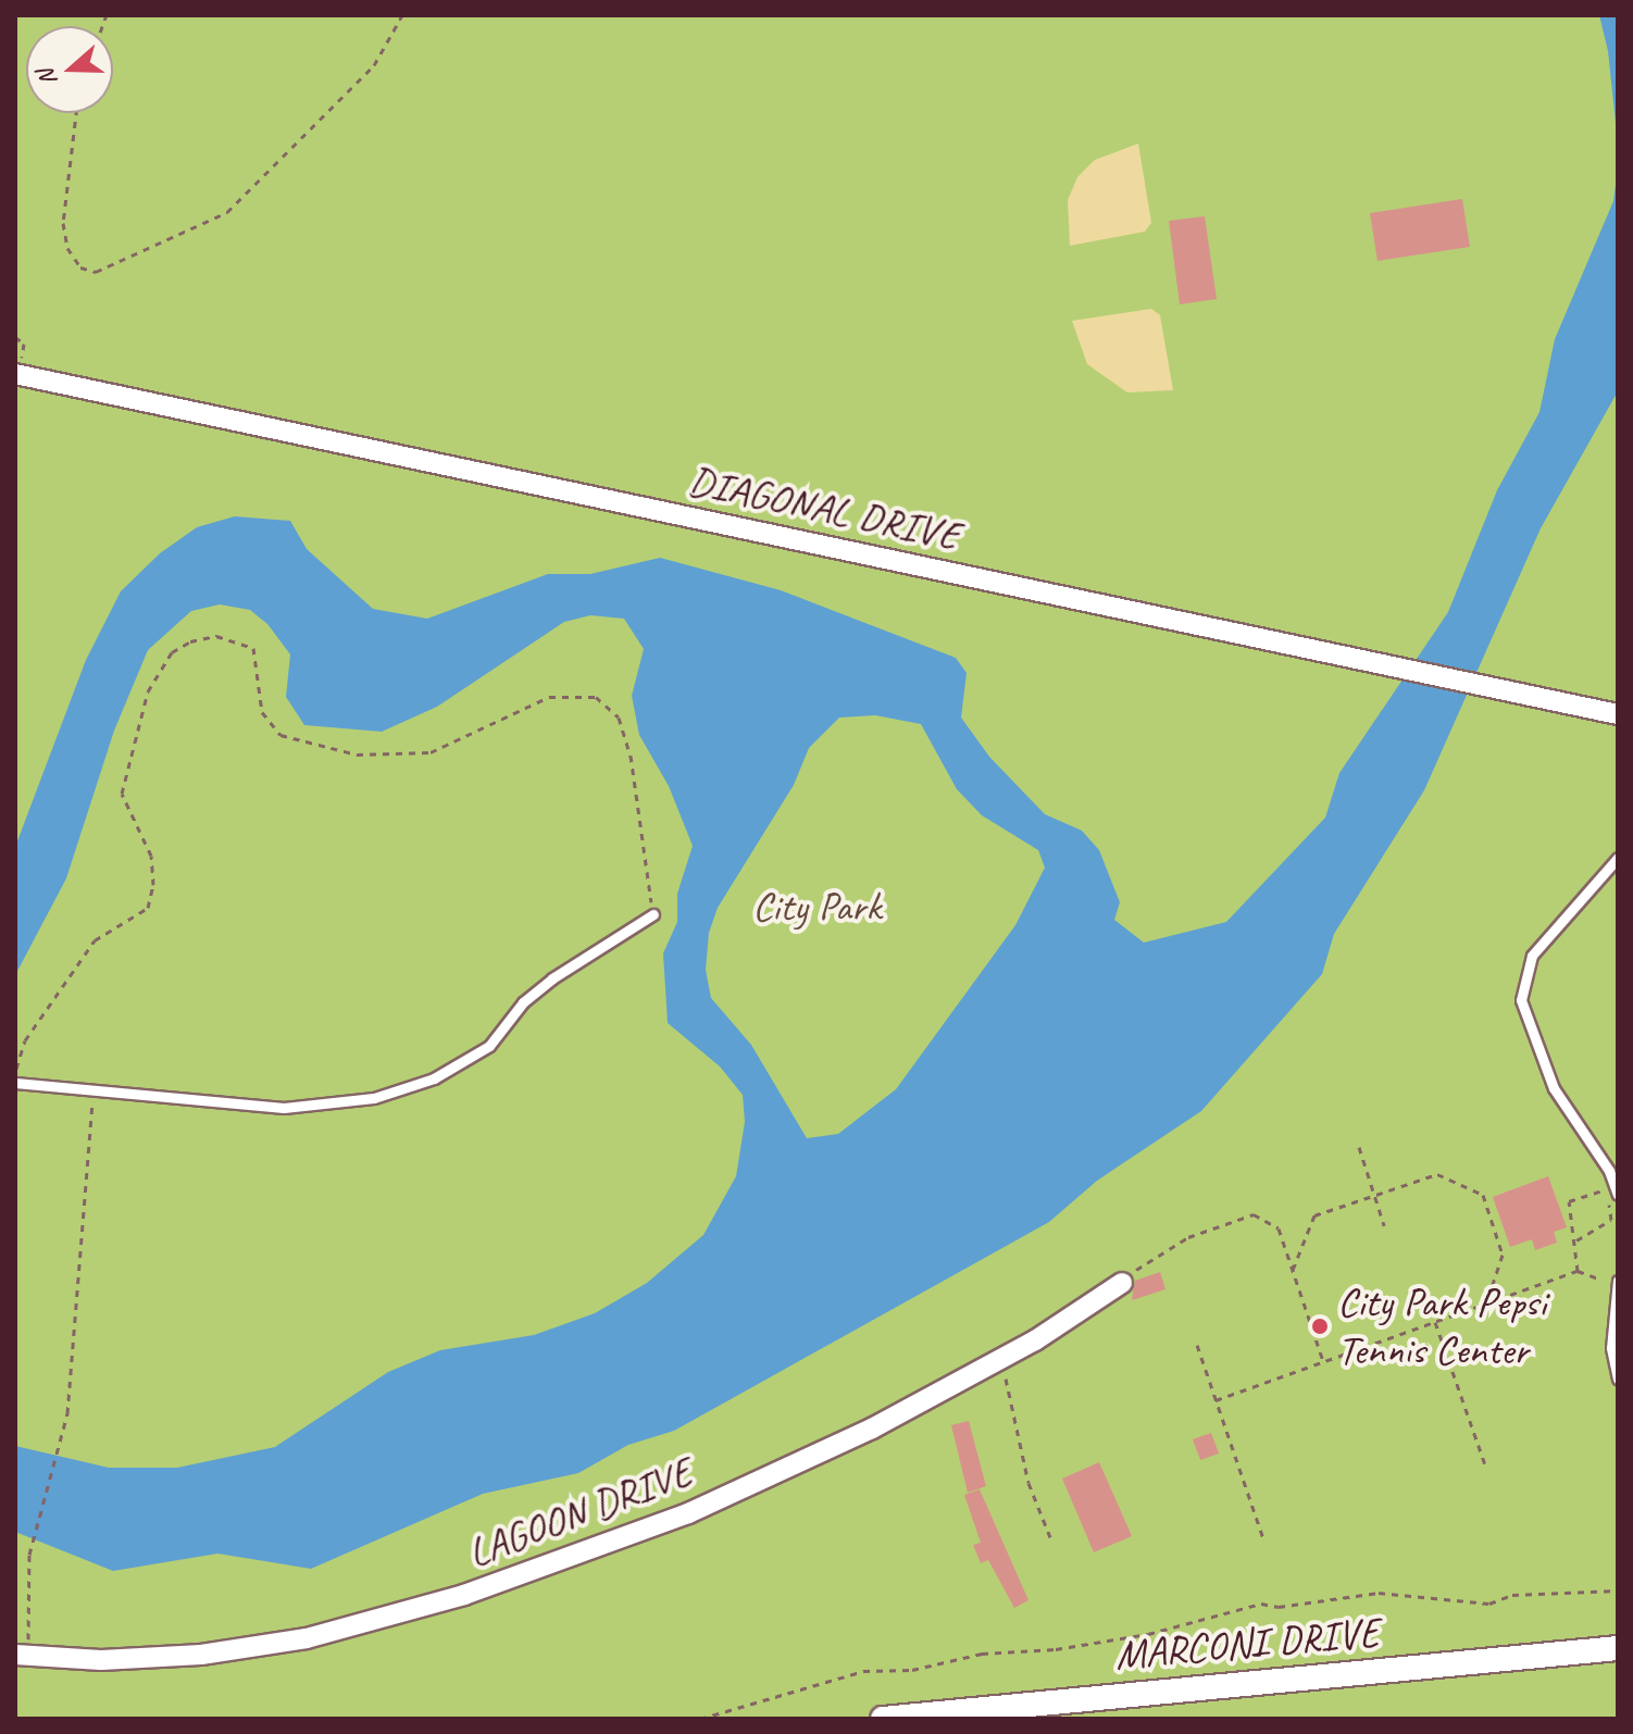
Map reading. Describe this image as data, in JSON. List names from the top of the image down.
{
  "streets": {
    "street": ["DIAGONAL DRIVE", "LAGOON DRIVE", "MARCONI DRIVE"]
  },
  "parks": ["City Park"],
  "places": ["City Park Pepsi Tennis Center"],
  "north": "left"
}
